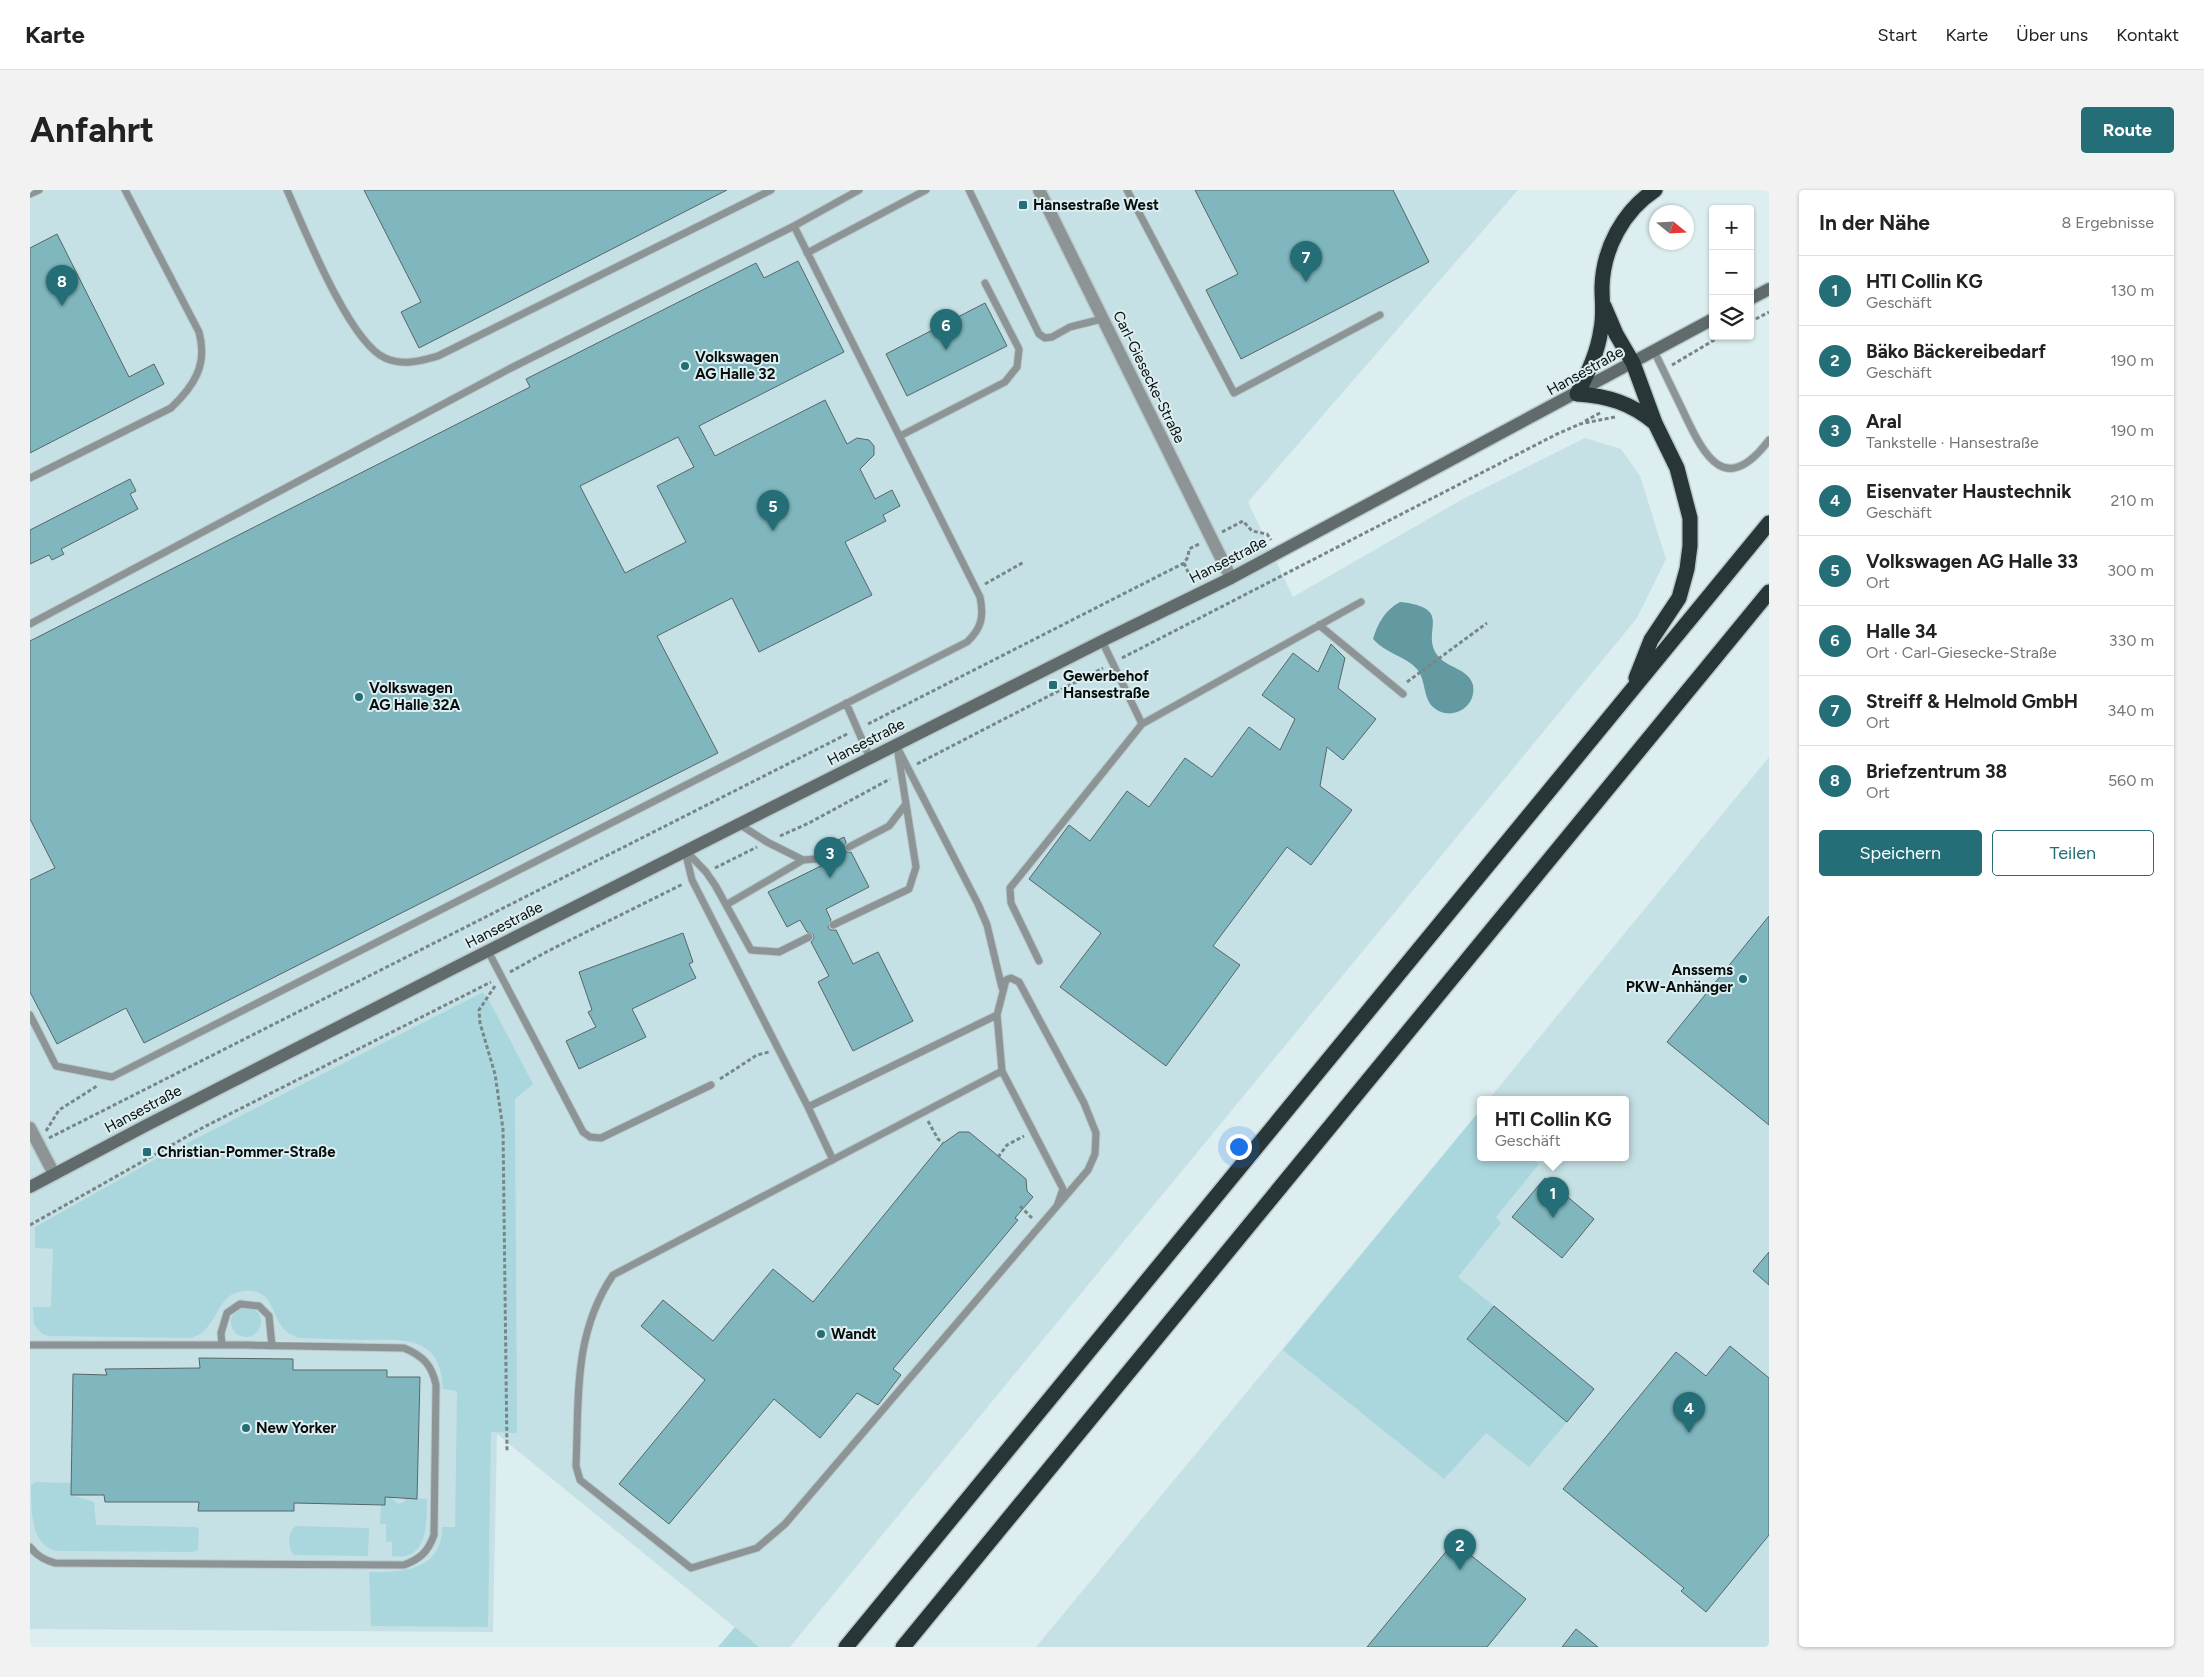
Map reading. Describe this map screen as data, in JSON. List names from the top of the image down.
{
  "streets": {
    "main road": ["Hansestraße"],
    "street": ["Carl-Giesecke-Straße"]
  },
  "crossings": [
    ["Hansestraße", "Carl-Giesecke-Straße"]
  ],
  "places": {
    "transit": ["Hansestraße West", "Gewerbehof Hansestraße", "Christian-Pommer-Straße"],
    "other": [
      "Volkswagen AG Halle 32",
      "Volkswagen AG Halle 32A",
      "Anssems PKW-Anhänger",
      "Wandt",
      "New Yorker"
    ]
  },
  "north": "right",
  "page": {
    "header": "Karte",
    "nav": [
      "Start",
      "Karte",
      "Über uns",
      "Kontakt"
    ],
    "buttons": [
      "Route",
      ["Speichern", "Teilen"]
    ],
    "title": "Anfahrt",
    "heading": ["In der Nähe", "8 Ergebnisse"],
    "map_buttons": ["+", "−"],
    "pins": [
      "7",
      "8",
      "6",
      "5",
      "3",
      "1",
      "4",
      "2"
    ],
    "list": [
      {
        "mark": "1",
        "name": "HTI Collin KG",
        "note": "Geschäft",
        "value": "130 m"
      },
      {
        "mark": "2",
        "name": "Bäko Bäckereibedarf",
        "note": "Geschäft",
        "value": "190 m"
      },
      {
        "mark": "3",
        "name": "Aral",
        "note": "Tankstelle · Hansestraße",
        "value": "190 m"
      },
      {
        "mark": "4",
        "name": "Eisenvater Haustechnik",
        "note": "Geschäft",
        "value": "210 m"
      },
      {
        "mark": "5",
        "name": "Volkswagen AG Halle 33",
        "note": "Ort",
        "value": "300 m"
      },
      {
        "mark": "6",
        "name": "Halle 34",
        "note": "Ort · Carl-Giesecke-Straße",
        "value": "330 m"
      },
      {
        "mark": "7",
        "name": "Streiff & Helmold GmbH",
        "note": "Ort",
        "value": "340 m"
      },
      {
        "mark": "8",
        "name": "Briefzentrum 38",
        "note": "Ort",
        "value": "560 m"
      }
    ],
    "popup": ["HTI Collin KG", "Geschäft"]
  }
}
